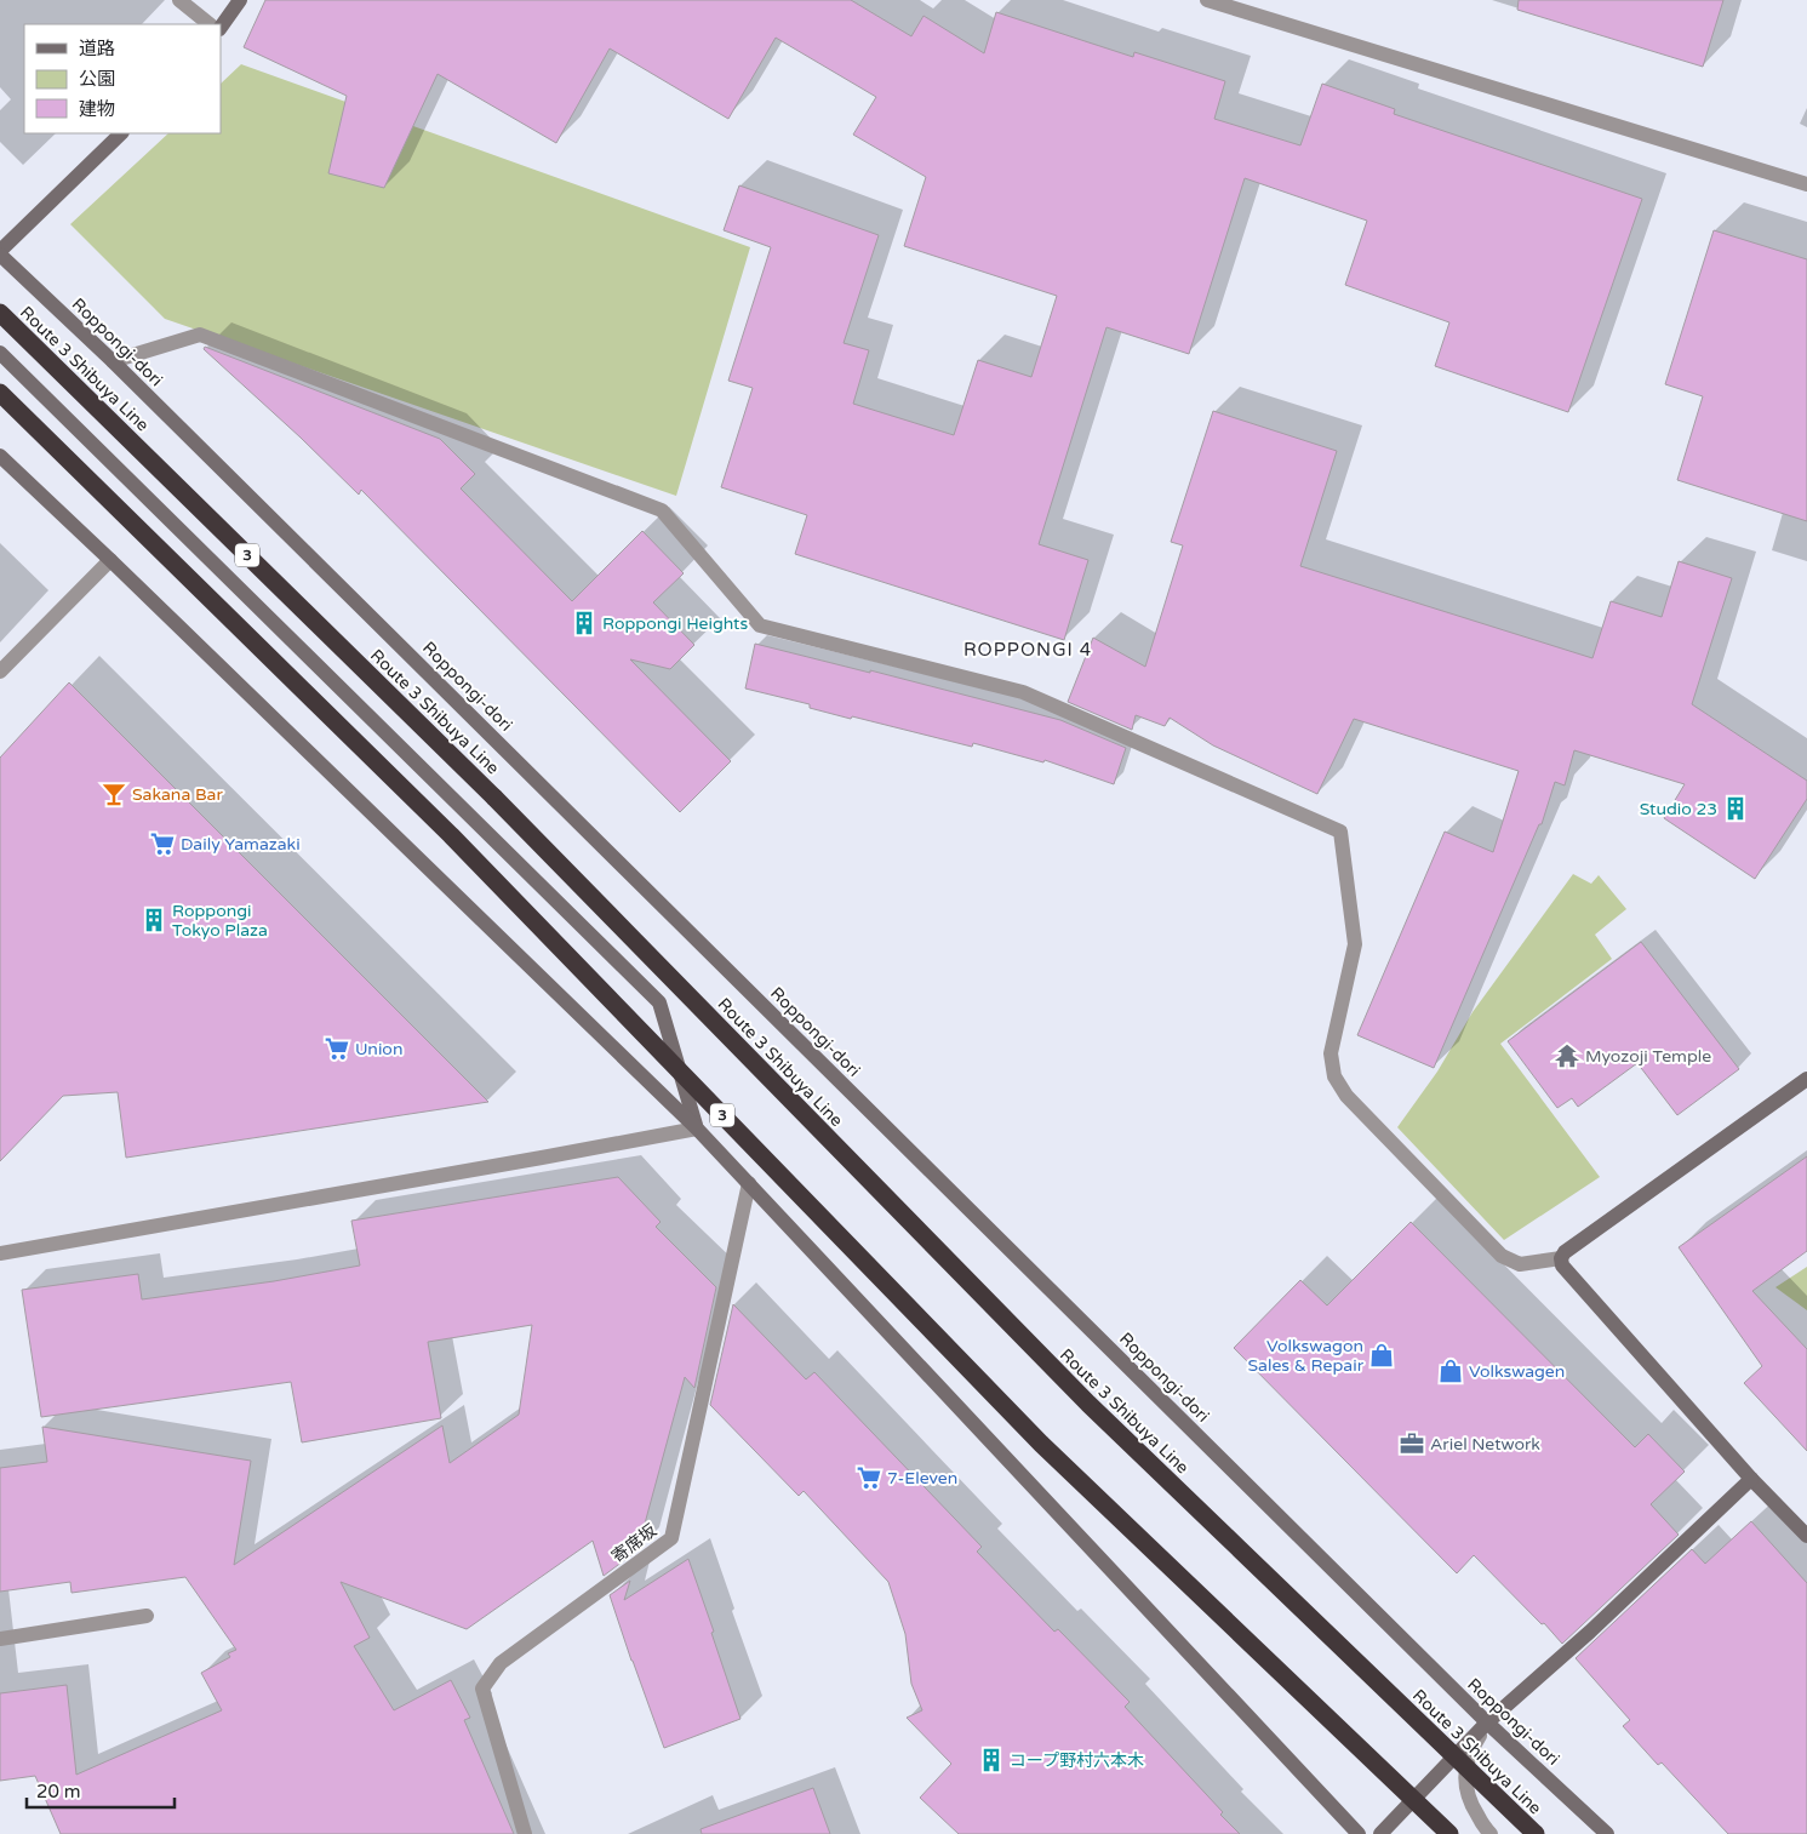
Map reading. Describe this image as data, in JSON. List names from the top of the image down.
{
  "streets": {
    "highway": ["Route 3 Shibuya Line", "3"],
    "main road": ["Roppongi-dori"],
    "street": ["寄席坂"]
  },
  "districts": ["ROPPONGI 4"],
  "places": {
    "building": [
      "Roppongi Heights",
      "Studio 23",
      "Roppongi Tokyo Plaza",
      "コープ野村六本木"
    ],
    "bar": ["Sakana Bar"],
    "supermarket": ["Daily Yamazaki", "Union", "7-Eleven"],
    "temple": ["Myozoji Temple"],
    "shop": ["Volkswagon Sales & Repair", "Volkswagen"],
    "office": ["Ariel Network"]
  },
  "legend": ["道路", "公園", "建物"],
  "scale_bar": "20 m"
}
